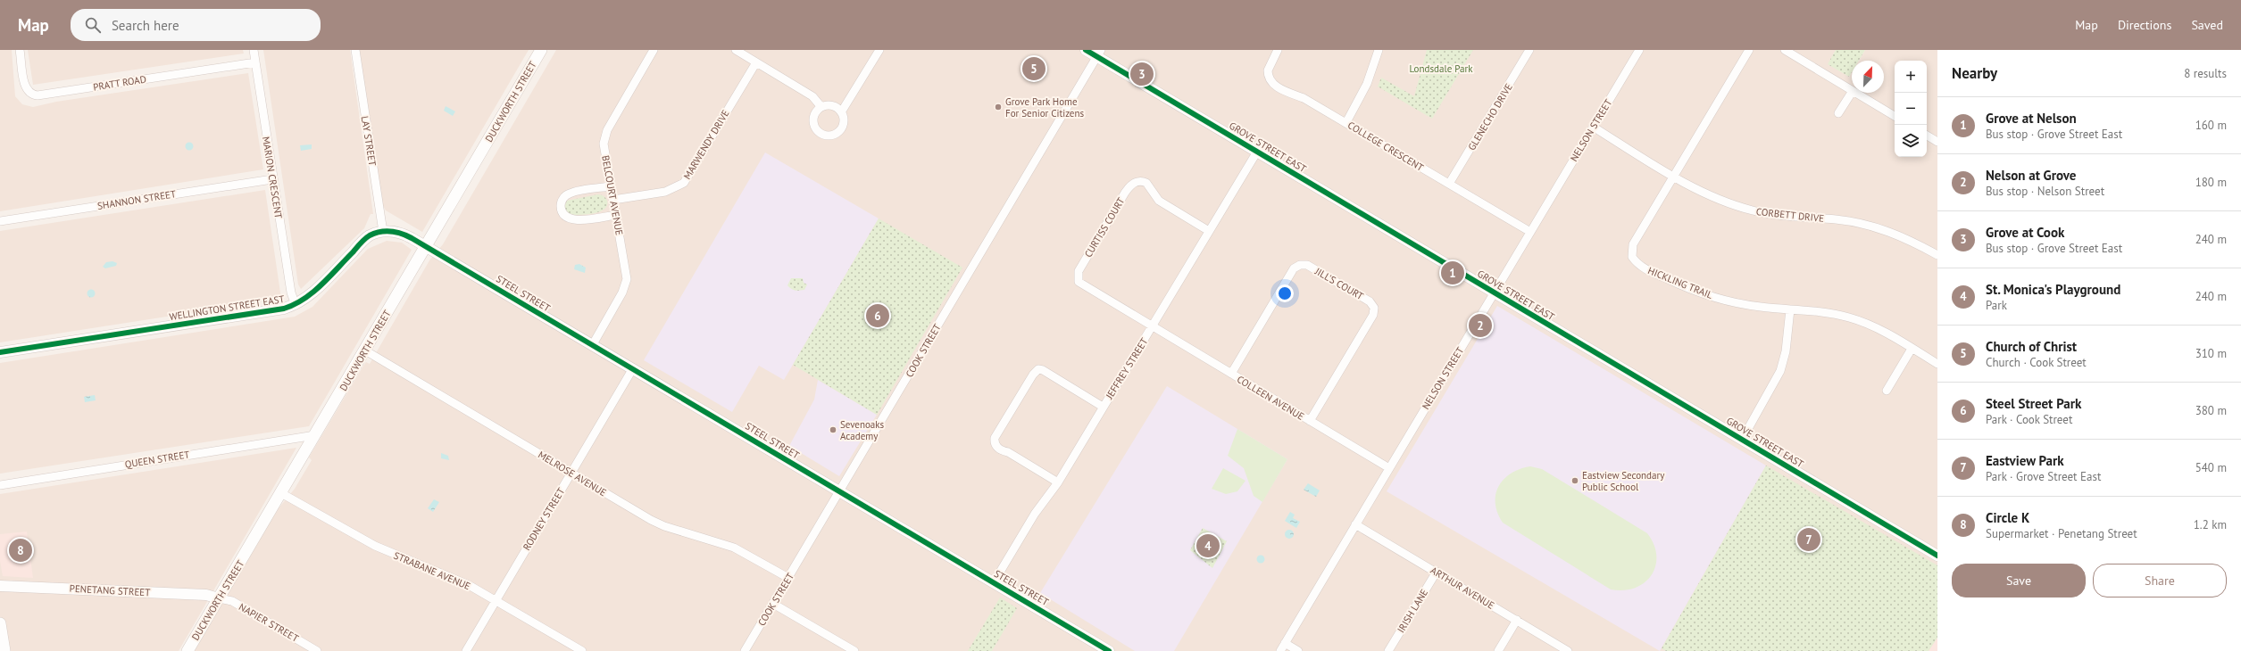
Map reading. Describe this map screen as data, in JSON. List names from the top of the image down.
{
  "streets": {
    "main road": ["DUCKWORTH STREET"],
    "street": [
      "PRATT ROAD",
      "GLENECHO DRIVE",
      "NELSON STREET",
      "LAY STREET",
      "MARWENDY DRIVE",
      "COLLEGE CRESCENT",
      "GROVE STREET EAST",
      "MARION CRESCENT",
      "BELCOURT AVENUE",
      "SHANNON STREET",
      "CORBETT DRIVE",
      "CURTISS COURT",
      "HICKLING TRAIL",
      "JILL'S COURT",
      "STEEL STREET",
      "WELLINGTON STREET EAST",
      "COOK STREET",
      "JEFFREY STREET",
      "COLLEEN AVENUE",
      "QUEEN STREET",
      "MELROSE AVENUE",
      "RODNEY STREET",
      "STRABANE AVENUE",
      "ARTHUR AVENUE",
      "PENETANG STREET",
      "IRISH LANE",
      "NAPIER STREET"
    ]
  },
  "crossings": [
    ["PRATT ROAD", "MARION CRESCENT"],
    ["DUCKWORTH STREET", "STEEL STREET"],
    ["DUCKWORTH STREET", "WELLINGTON STREET EAST"],
    ["DUCKWORTH STREET", "QUEEN STREET"],
    ["DUCKWORTH STREET", "MELROSE AVENUE"],
    ["DUCKWORTH STREET", "STRABANE AVENUE"],
    ["DUCKWORTH STREET", "PENETANG STREET"],
    ["DUCKWORTH STREET", "NAPIER STREET"],
    ["GLENECHO DRIVE", "COLLEGE CRESCENT"],
    ["NELSON STREET", "COLLEGE CRESCENT"],
    ["NELSON STREET", "GROVE STREET EAST"],
    ["NELSON STREET", "CORBETT DRIVE"],
    ["NELSON STREET", "COLLEEN AVENUE"],
    ["NELSON STREET", "ARTHUR AVENUE"],
    ["LAY STREET", "WELLINGTON STREET EAST"],
    ["MARWENDY DRIVE", "BELCOURT AVENUE"],
    ["GROVE STREET EAST", "COOK STREET"],
    ["GROVE STREET EAST", "JEFFREY STREET"],
    ["MARION CRESCENT", "SHANNON STREET"],
    ["MARION CRESCENT", "WELLINGTON STREET EAST"],
    ["BELCOURT AVENUE", "STEEL STREET"],
    ["CORBETT DRIVE", "HICKLING TRAIL"],
    ["CURTISS COURT", "JEFFREY STREET"],
    ["CURTISS COURT", "COLLEEN AVENUE"],
    ["JILL'S COURT", "COLLEEN AVENUE"],
    ["STEEL STREET", "WELLINGTON STREET EAST"],
    ["STEEL STREET", "COOK STREET"],
    ["STEEL STREET", "JEFFREY STREET"],
    ["STEEL STREET", "RODNEY STREET"],
    ["COOK STREET", "MELROSE AVENUE"],
    ["JEFFREY STREET", "COLLEEN AVENUE"],
    ["MELROSE AVENUE", "RODNEY STREET"],
    ["RODNEY STREET", "STRABANE AVENUE"],
    ["ARTHUR AVENUE", "IRISH LANE"],
    ["PENETANG STREET", "NAPIER STREET"]
  ],
  "parks": ["Londsdale Park"],
  "places": ["Grove Park Home For Senior Citizens", "Sevenoaks Academy", "Eastview Secondary Public School"],
  "north": "top right",
  "page": {
    "header": "Map",
    "search": "Search here",
    "nav": ["Map", "Directions", "Saved"],
    "heading": ["Nearby", "8 results"],
    "pins": [
      "5",
      "3",
      "1",
      "6",
      "2",
      "7",
      "4",
      "8"
    ],
    "map_buttons": ["+", "−"],
    "list": [
      {
        "mark": "1",
        "name": "Grove at Nelson",
        "note": "Bus stop · Grove Street East",
        "value": "160 m"
      },
      {
        "mark": "2",
        "name": "Nelson at Grove",
        "note": "Bus stop · Nelson Street",
        "value": "180 m"
      },
      {
        "mark": "3",
        "name": "Grove at Cook",
        "note": "Bus stop · Grove Street East",
        "value": "240 m"
      },
      {
        "mark": "4",
        "name": "St. Monica's Playground",
        "note": "Park",
        "value": "240 m"
      },
      {
        "mark": "5",
        "name": "Church of Christ",
        "note": "Church · Cook Street",
        "value": "310 m"
      },
      {
        "mark": "6",
        "name": "Steel Street Park",
        "note": "Park · Cook Street",
        "value": "380 m"
      },
      {
        "mark": "7",
        "name": "Eastview Park",
        "note": "Park · Grove Street East",
        "value": "540 m"
      },
      {
        "mark": "8",
        "name": "Circle K",
        "note": "Supermarket · Penetang Street",
        "value": "1.2 km"
      }
    ],
    "buttons": ["Save", "Share"]
  }
}
